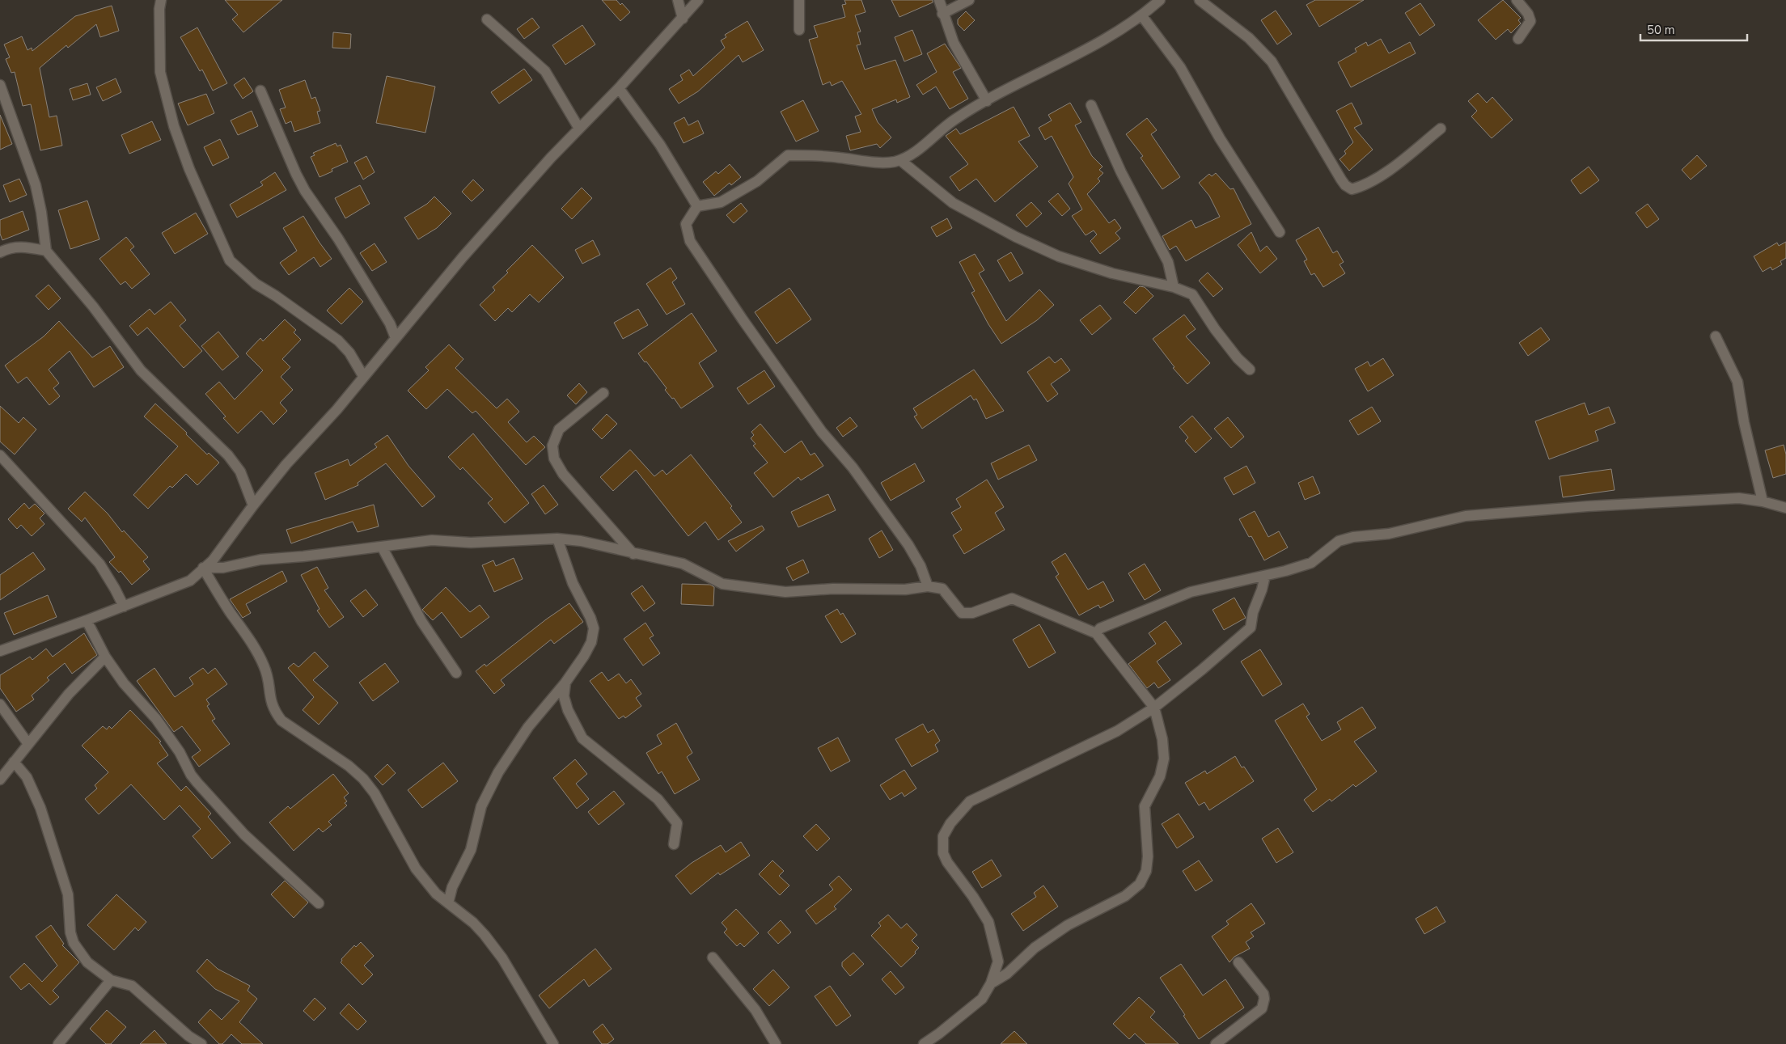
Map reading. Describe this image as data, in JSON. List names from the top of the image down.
{
  "scale_bar": "50 m"
}
